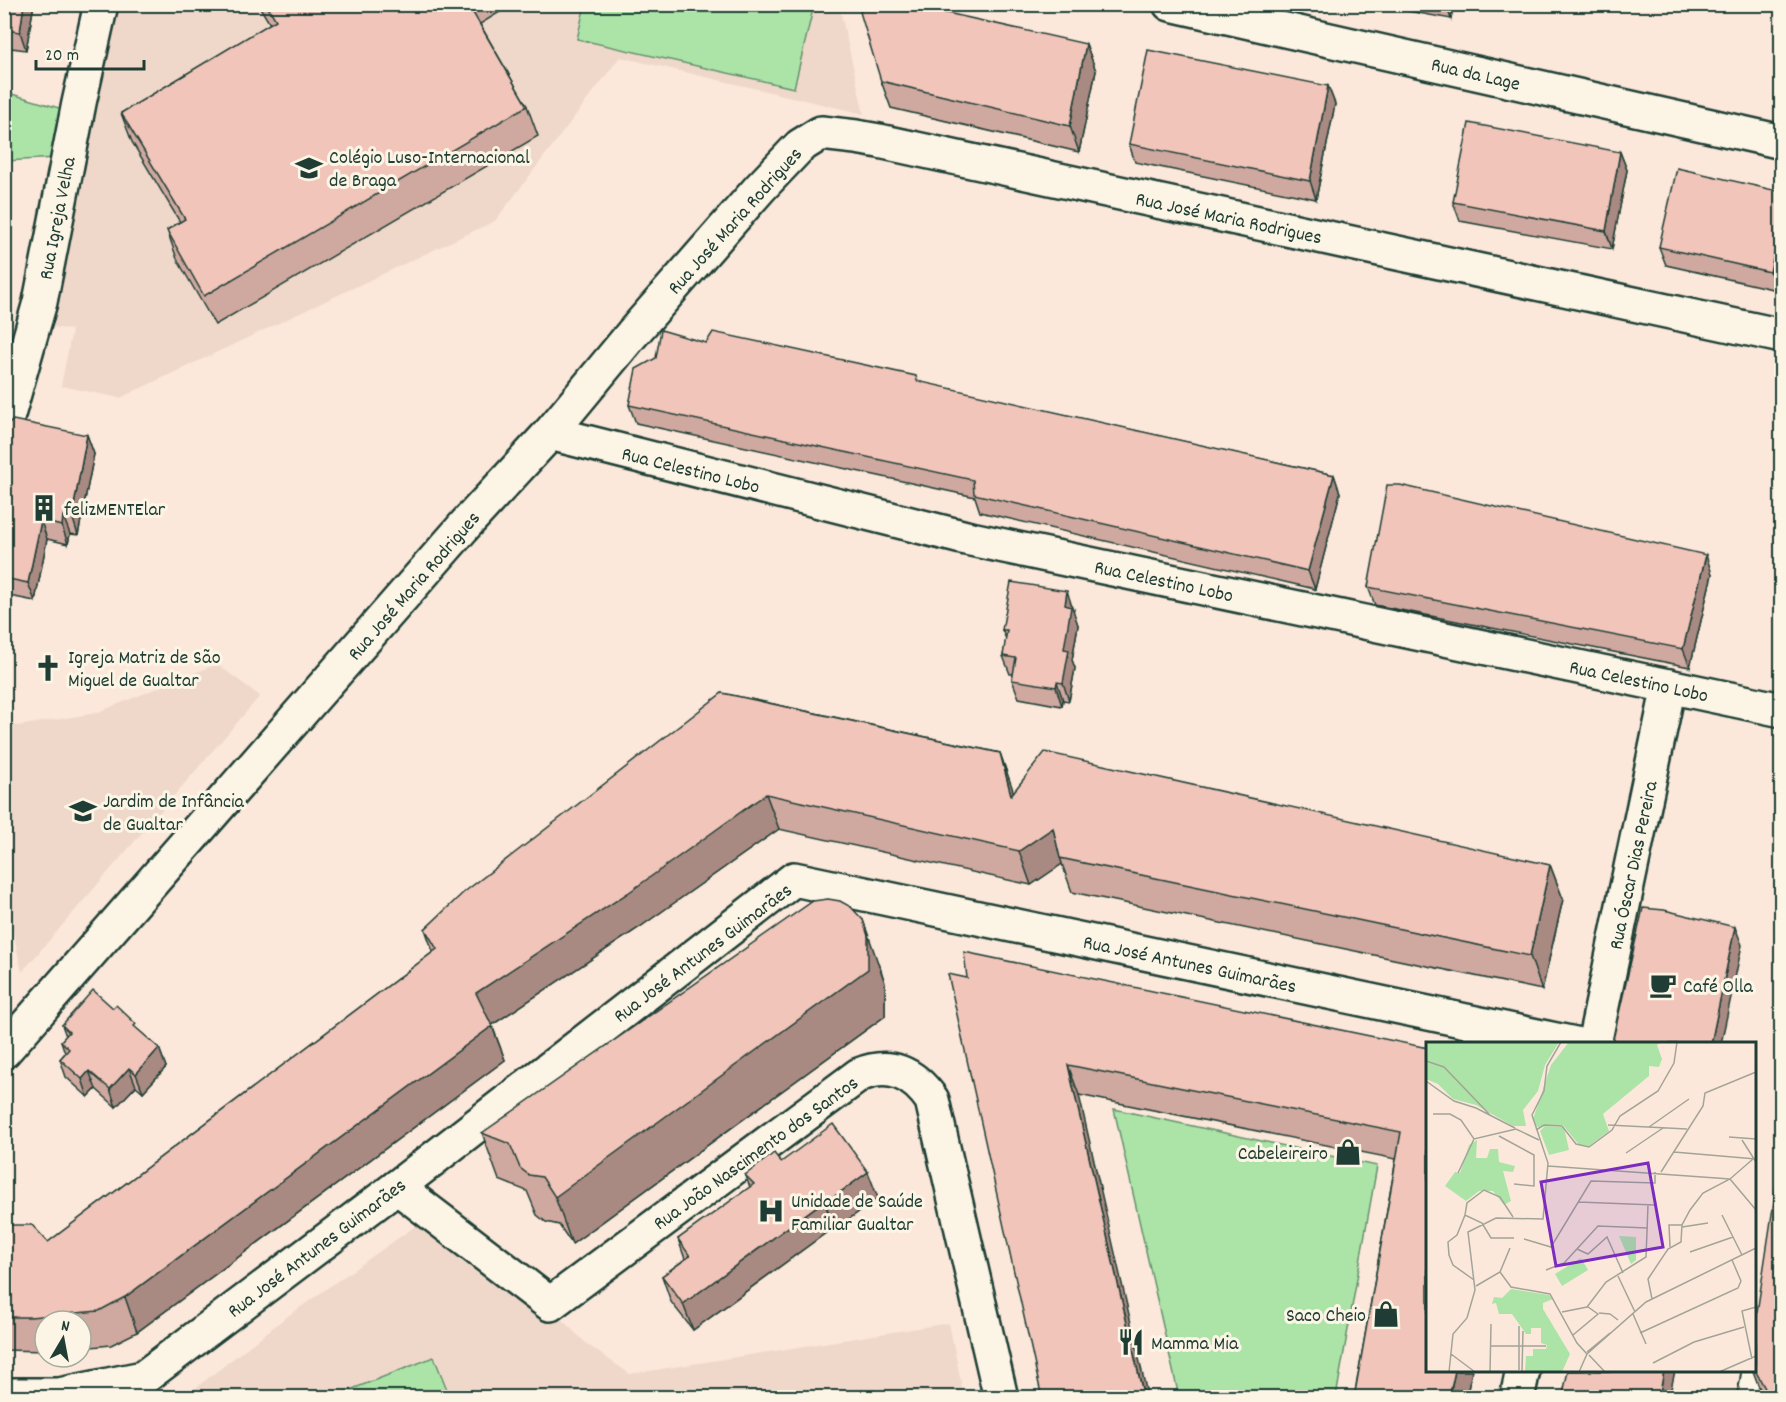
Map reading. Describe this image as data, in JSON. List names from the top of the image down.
{
  "streets": {
    "street": [
      "Rua da Lage",
      "Rua José Maria Rodrigues",
      "Rua Igreja Velha",
      "Rua Celestino Lobo",
      "Rua Óscar Dias Pereira",
      "Rua José Antunes Guimarães",
      "Rua João Nascimento dos Santos"
    ]
  },
  "crossings": [
    ["Rua José Maria Rodrigues", "Rua Celestino Lobo"],
    ["Rua Celestino Lobo", "Rua Óscar Dias Pereira"],
    ["Rua José Antunes Guimarães", "Rua João Nascimento dos Santos"]
  ],
  "places": {
    "school or university": ["Colégio Luso-Internacional de Braga", "Jardim de Infância de Gualtar"],
    "building": ["felizMENTElar"],
    "church": ["Igreja Matriz de São Miguel de Gualtar"],
    "cafe": ["Café Olla"],
    "shop": ["Cabeleireiro", "Saco Cheio"],
    "hospital": ["Unidade de Saúde Familiar Gualtar"],
    "restaurant": ["Mamma Mia"]
  },
  "scale_bar": "20 m",
  "north": "top"
}
